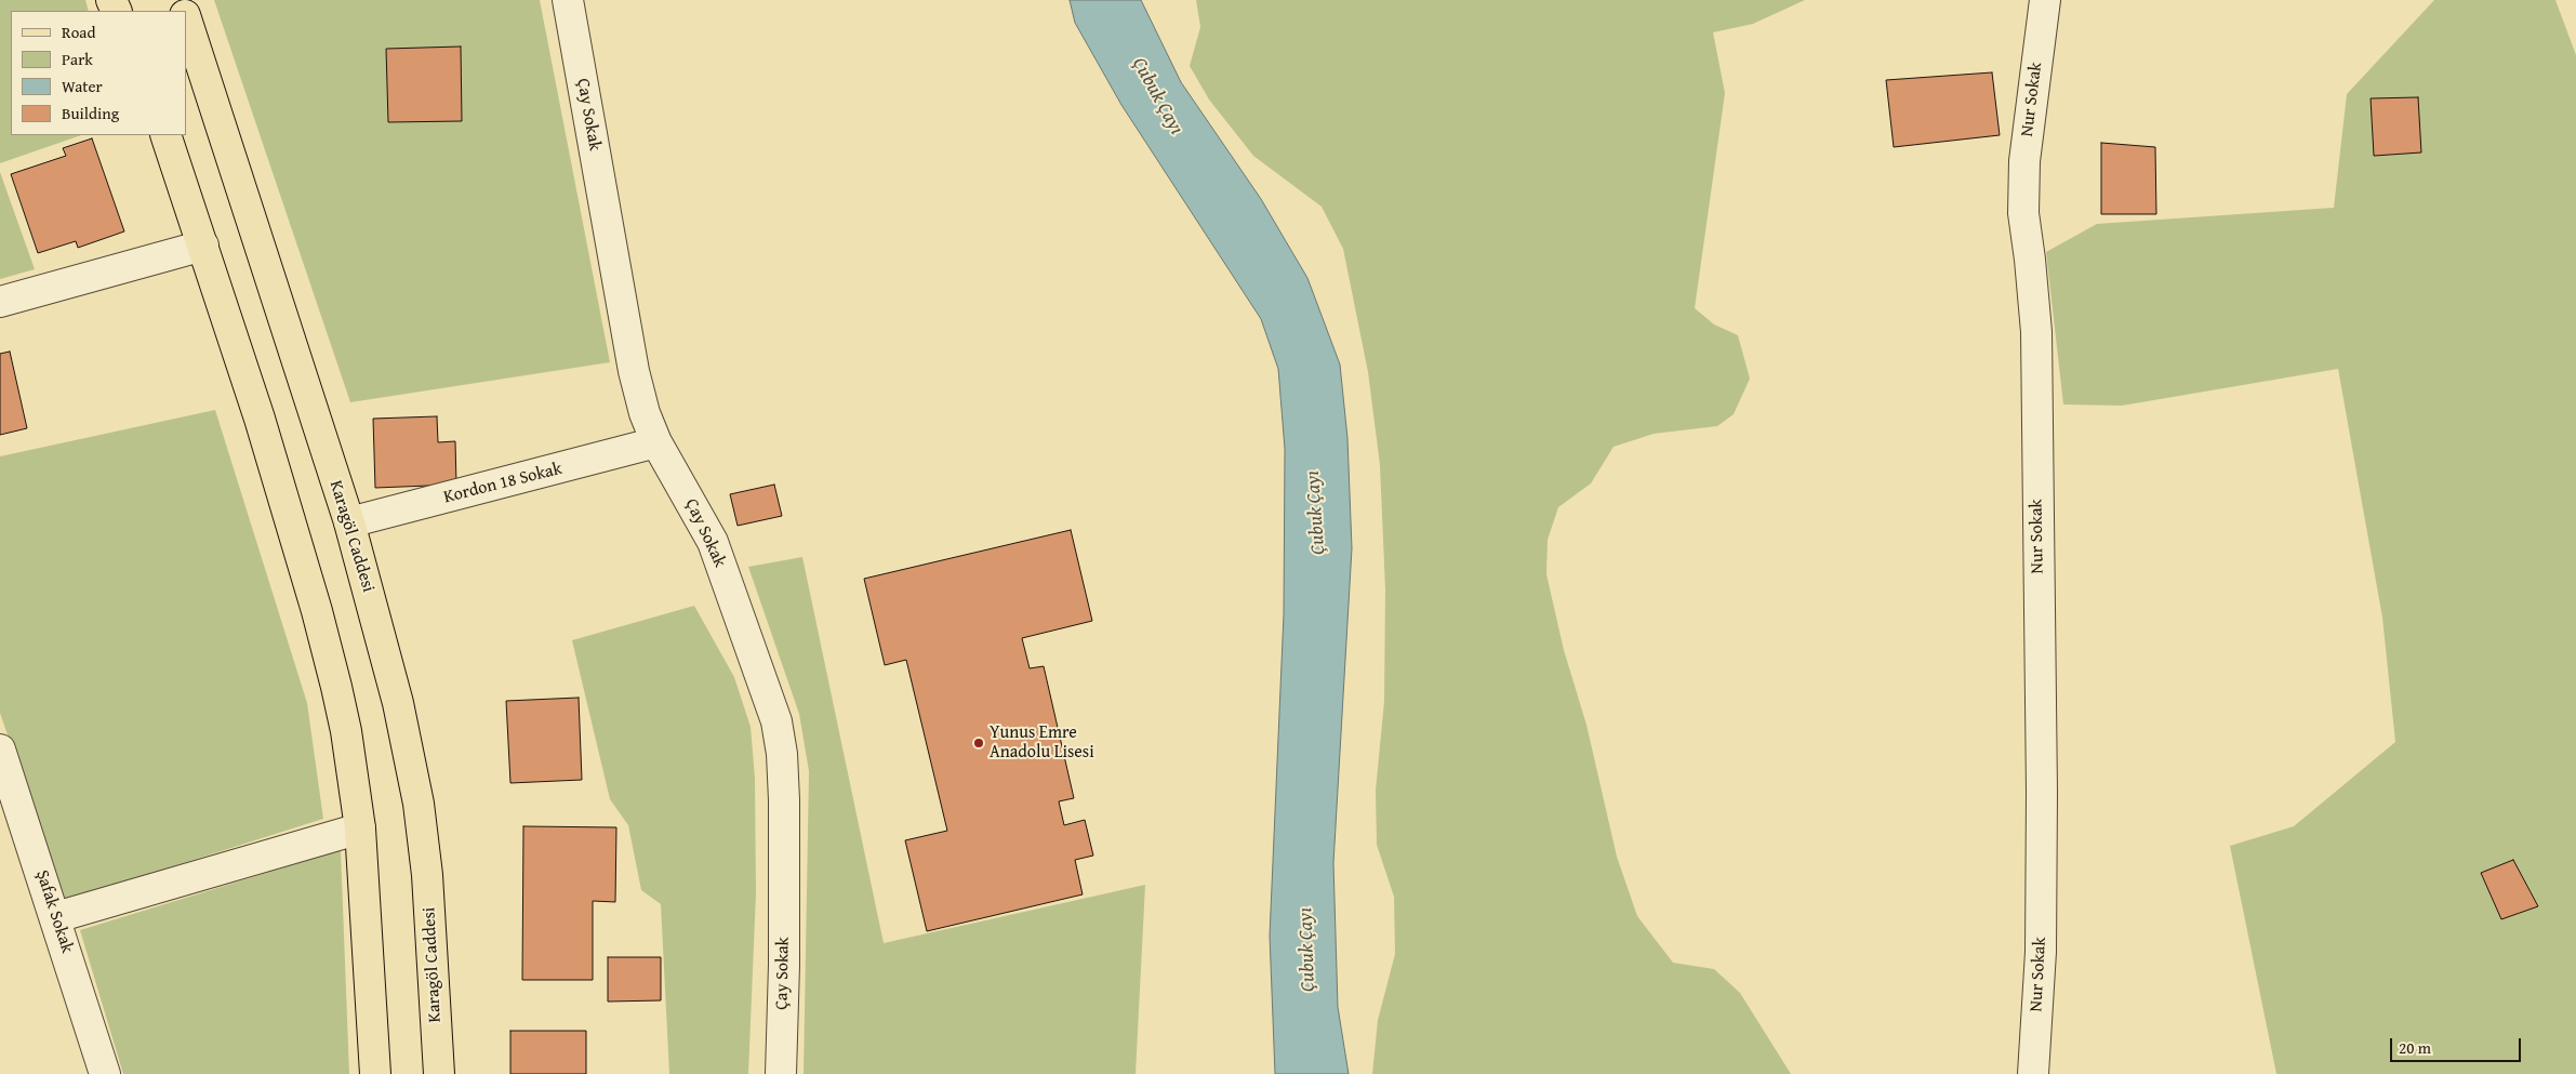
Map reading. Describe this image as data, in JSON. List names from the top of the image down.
{
  "streets": {
    "main road": ["Karagöl Caddesi"],
    "street": [
      "Nur Sokak",
      "Çay Sokak",
      "Kordon 18 Sokak",
      "Şafak Sokak"
    ]
  },
  "crossings": [
    ["Çay Sokak", "Kordon 18 Sokak"],
    ["Kordon 18 Sokak", "Karagöl Caddesi"]
  ],
  "water": ["Çubuk Çayı"],
  "places": ["Yunus Emre Anadolu Lisesi"],
  "legend": [
    "Road",
    "Park",
    "Water",
    "Building"
  ],
  "scale_bar": "20 m"
}
